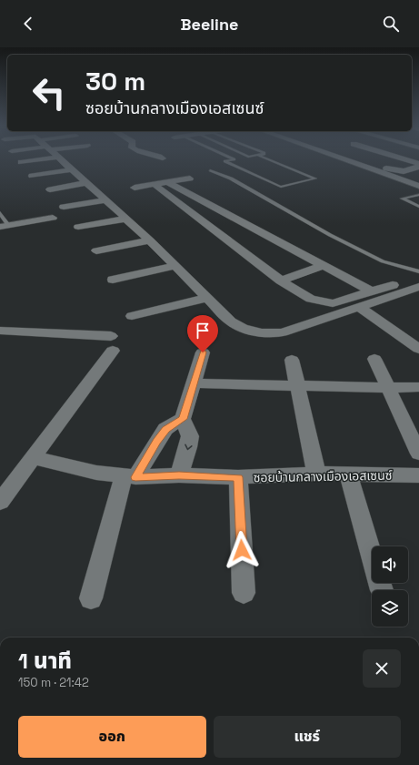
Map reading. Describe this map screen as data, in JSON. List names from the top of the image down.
{
  "streets": {
    "street": ["ซอยบ้านกลางเมืองเอสเซนซ์"]
  },
  "page": {
    "header": "Beeline",
    "turn": ["30 m", "ซอยบ้านกลางเมืองเอสเซนซ์"],
    "heading": ["1 นาที", "150 m · 21:42"],
    "buttons": ["ออก", "แชร์"]
  }
}
